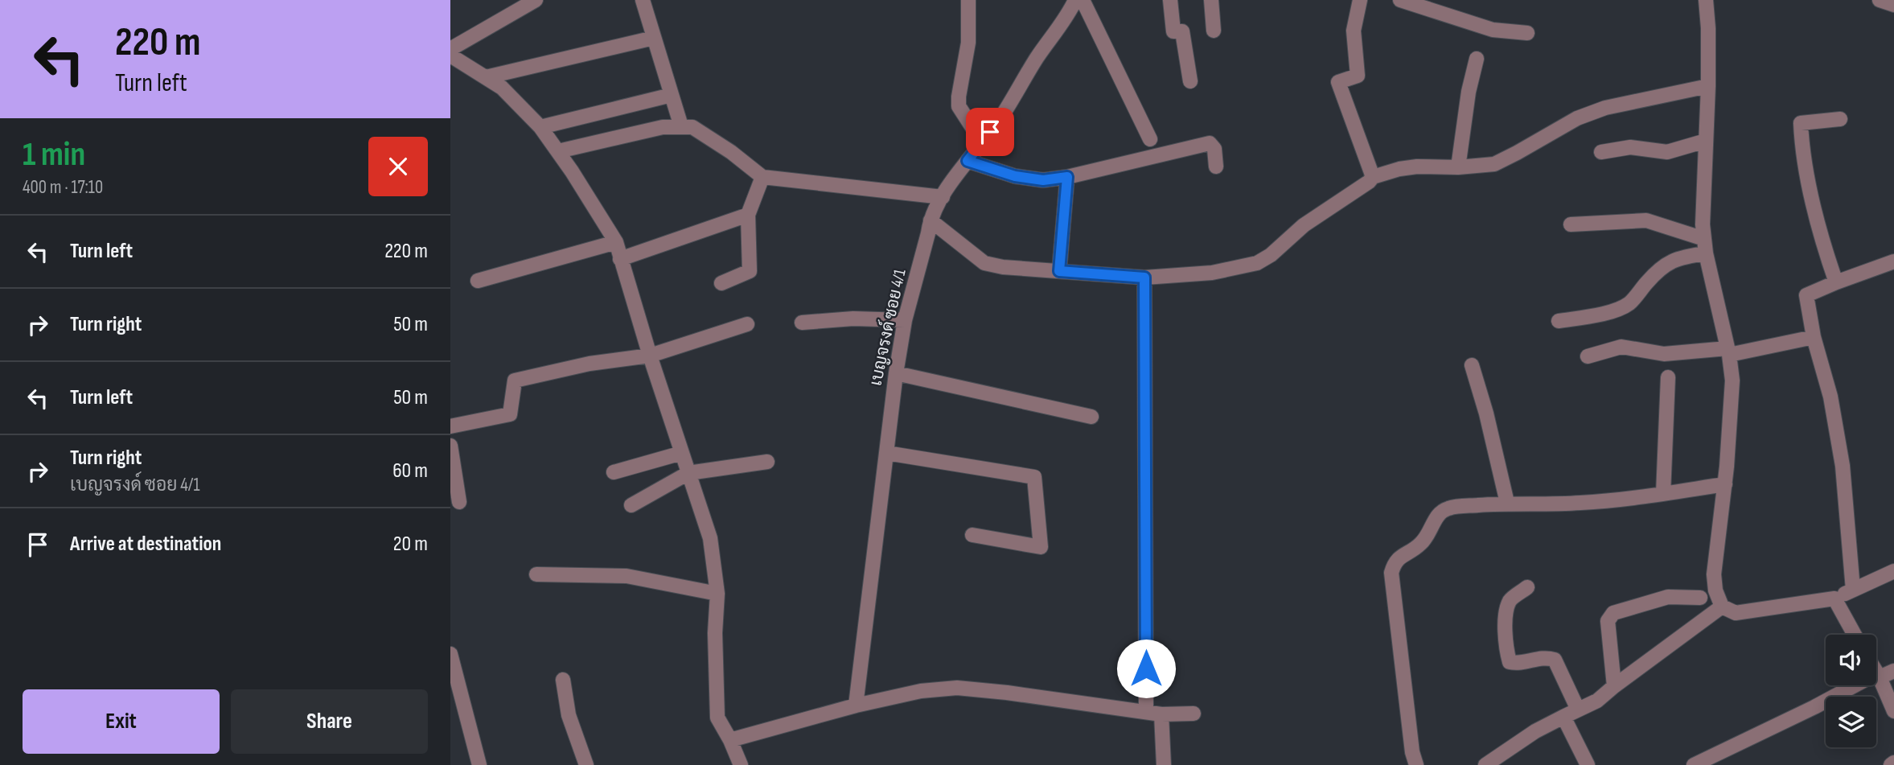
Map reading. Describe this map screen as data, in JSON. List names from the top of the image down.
{
  "streets": {
    "street": ["เบญจรงด์ ซอย 4/1"]
  },
  "page": {
    "turn": ["220 m", "Turn left"],
    "heading": ["1 min", "400 m · 17:10"],
    "list": [
      {
        "name": "Turn left",
        "value": "220 m"
      },
      {
        "name": "Turn right",
        "value": "50 m"
      },
      {
        "name": "Turn left",
        "value": "50 m"
      },
      {
        "name": "Turn right",
        "note": "เบญจรงด์ ซอย 4/1",
        "value": "60 m"
      },
      {
        "name": "Arrive at destination",
        "value": "20 m"
      }
    ],
    "buttons": ["Exit", "Share"]
  }
}
